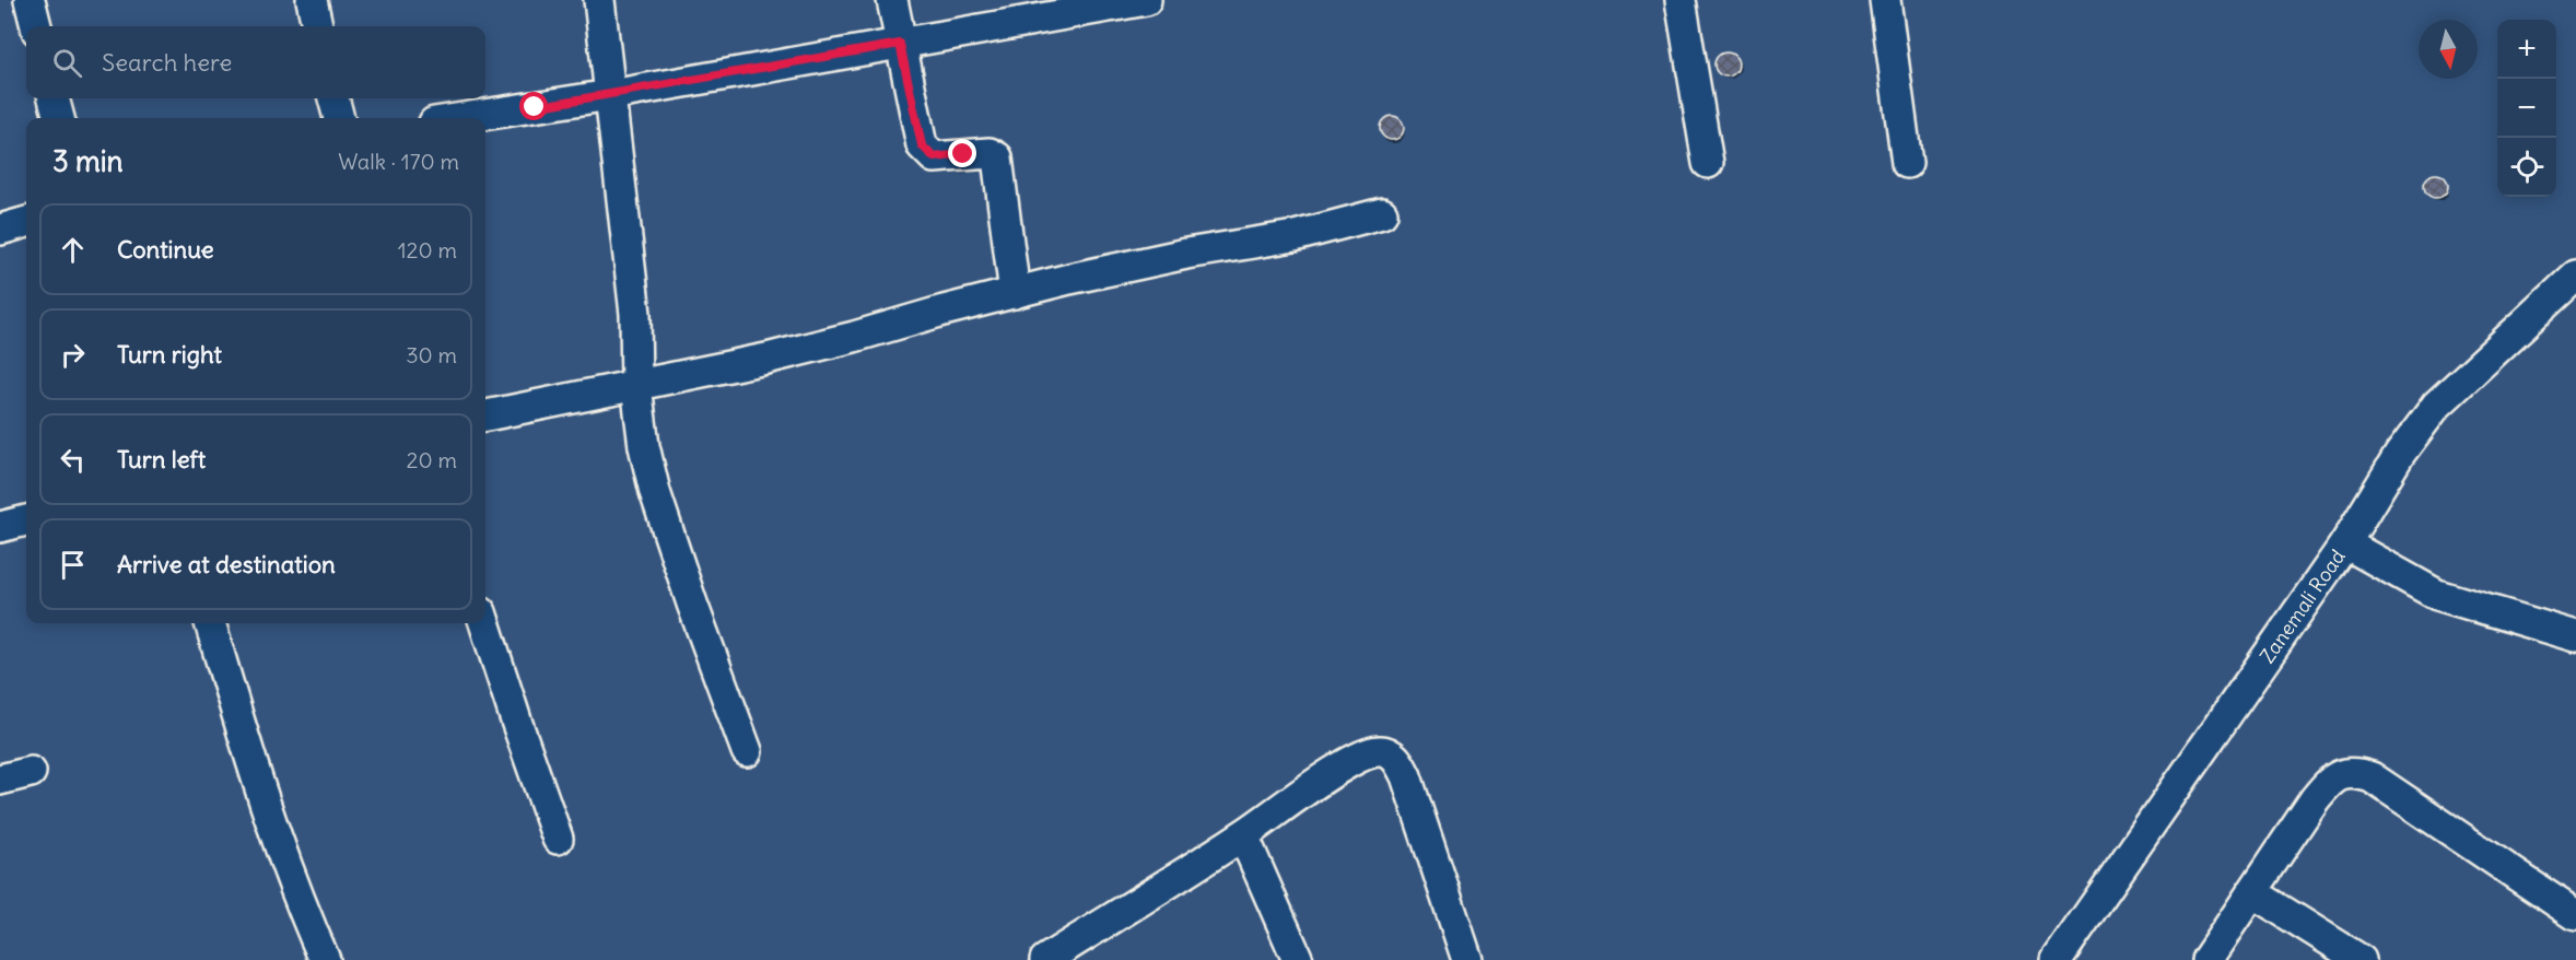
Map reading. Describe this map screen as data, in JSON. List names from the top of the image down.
{
  "streets": {
    "street": ["Zanemali Road"]
  },
  "north": "bottom",
  "page": {
    "map_buttons": ["+", "−"],
    "search": "Search here",
    "heading": ["3 min", "Walk · 170 m"],
    "list": [
      ["Continue", "120 m"],
      ["Turn right", "30 m"],
      ["Turn left", "20 m"],
      "Arrive at destination"
    ]
  }
}
